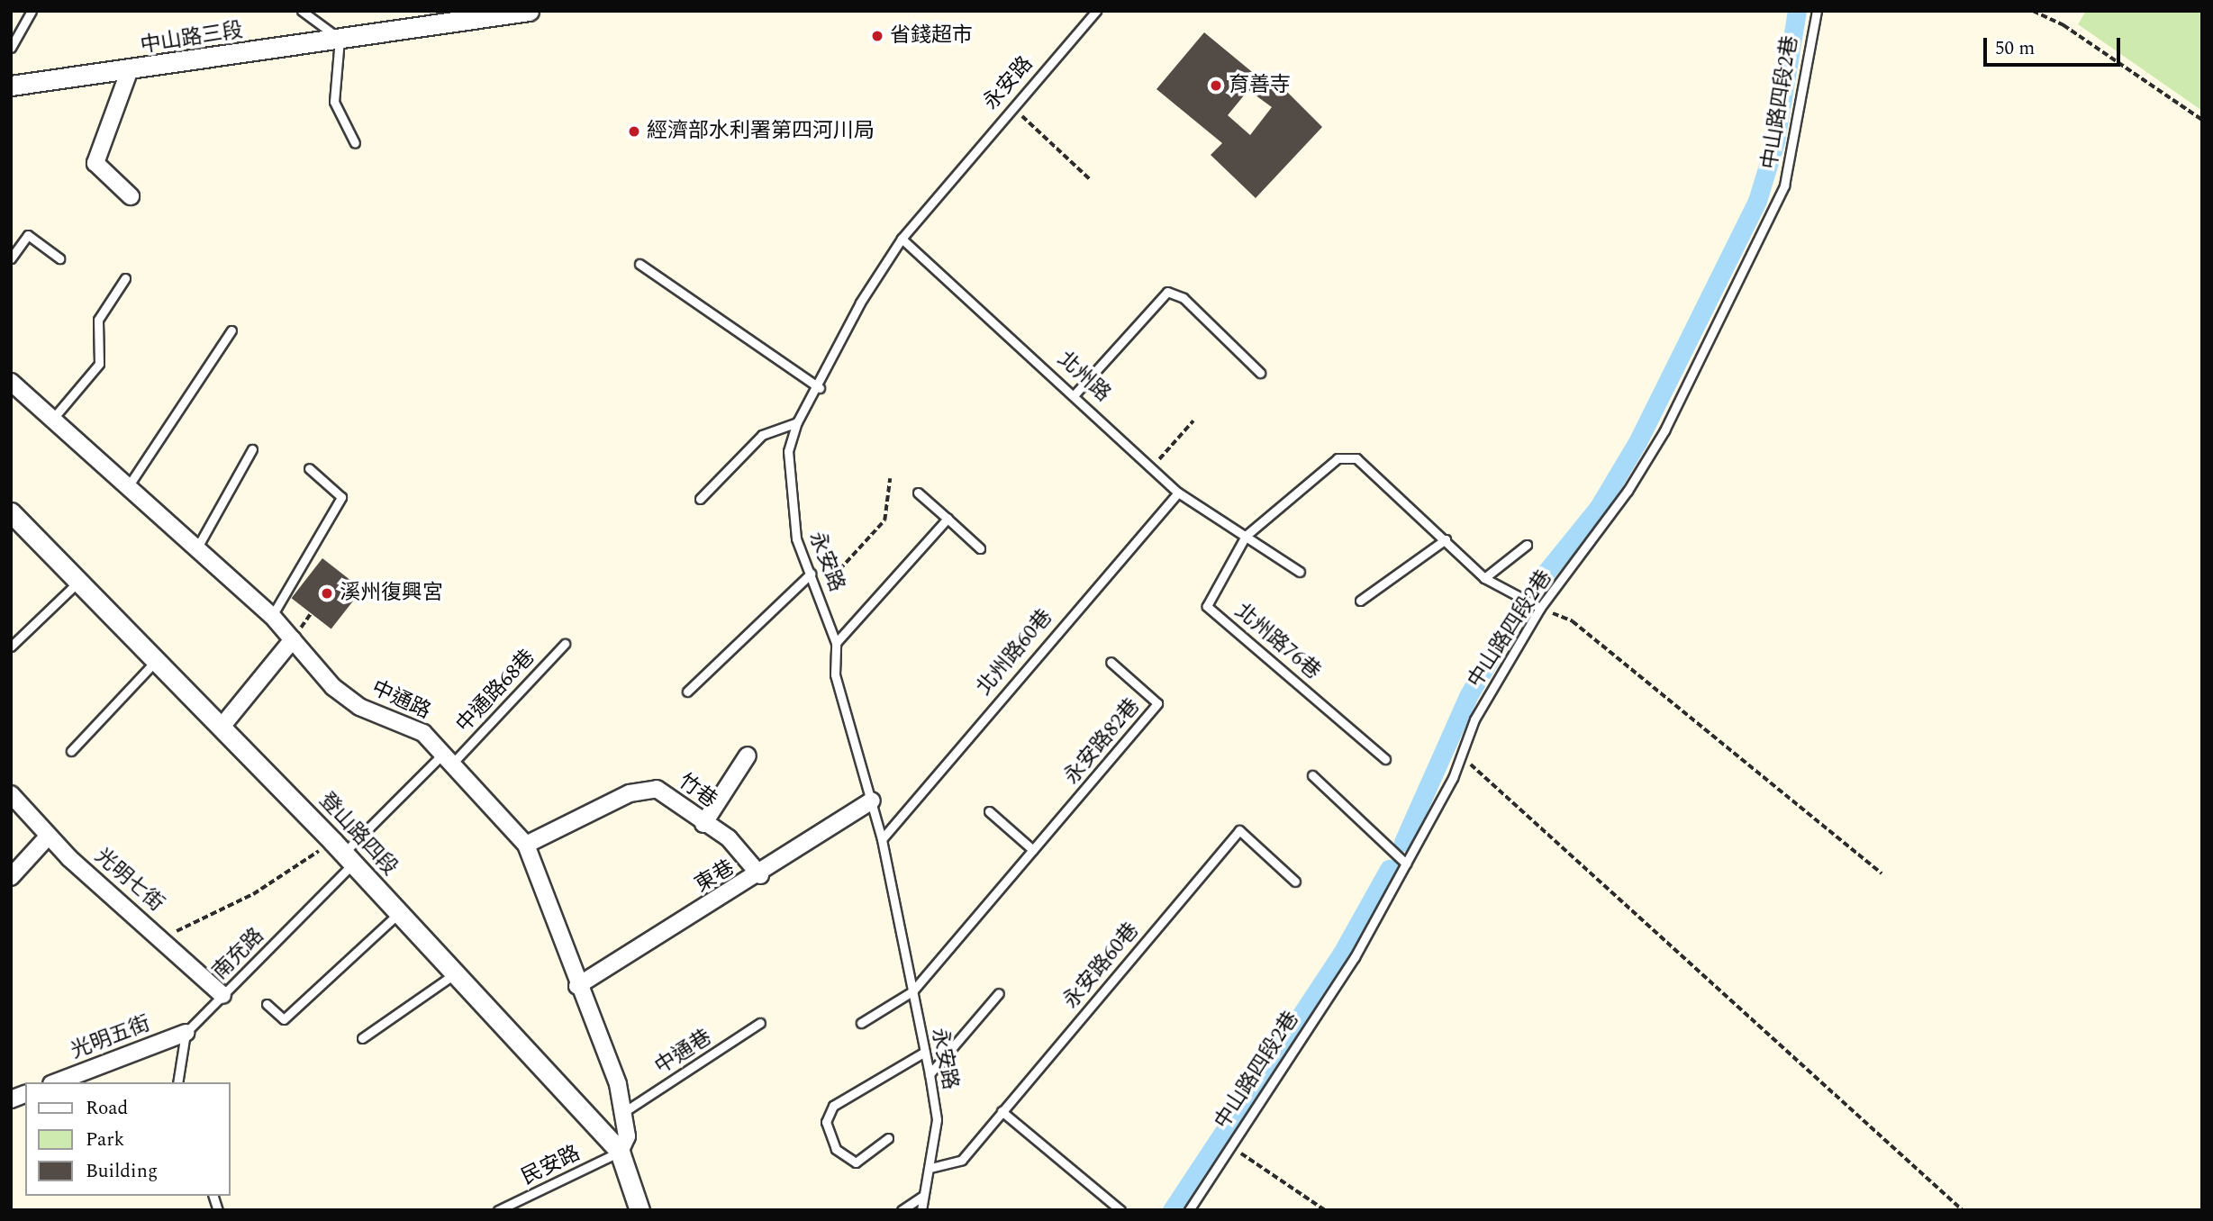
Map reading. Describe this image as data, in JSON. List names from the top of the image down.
{
  "streets": {
    "street": [
      "中山路三段",
      "中通路",
      "竹巷",
      "登山路四段",
      "東巷",
      "光明七街",
      "光明五街"
    ],
    "lane": [
      "永安路",
      "中山路四段2巷",
      "北州路",
      "北州路76巷",
      "北州路60巷",
      "中通路68巷",
      "永安路82巷",
      "南充路",
      "永安路60巷",
      "中通巷",
      "民安路"
    ]
  },
  "crossings": [
    ["永安路", "北州路"],
    ["永安路", "北州路60巷"],
    ["永安路", "永安路82巷"],
    ["永安路", "東巷"],
    ["永安路", "永安路60巷"],
    ["北州路", "北州路76巷"],
    ["北州路", "北州路60巷"],
    ["中通路68巷", "中通路"],
    ["中通路68巷", "登山路四段"],
    ["中通路68巷", "南充路"],
    ["中通路", "竹巷"],
    ["中通路", "登山路四段"],
    ["中通路", "東巷"],
    ["中通路", "中通巷"],
    ["中通路", "民安路"],
    ["竹巷", "東巷"],
    ["登山路四段", "南充路"],
    ["登山路四段", "民安路"],
    ["光明七街", "南充路"],
    ["南充路", "光明五街"]
  ],
  "places": [
    "省錢超市",
    "育善寺",
    "經濟部水利署第四河川局",
    "溪州復興宮"
  ],
  "legend": ["Road", "Park", "Building"],
  "scale_bar": "50 m"
}
